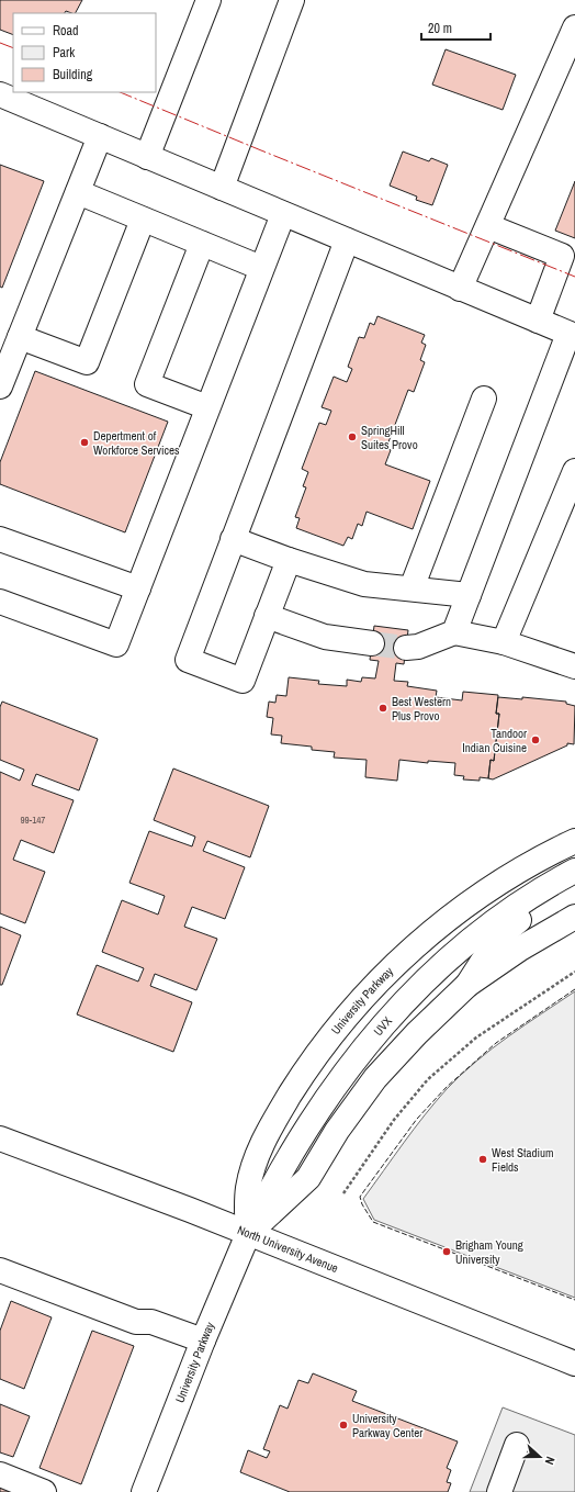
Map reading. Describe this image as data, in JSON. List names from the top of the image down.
{
  "streets": {
    "main road": ["University Parkway", "UVX", "North University Avenue"]
  },
  "crossings": [
    ["University Parkway", "UVX"],
    ["University Parkway", "North University Avenue"],
    ["UVX", "North University Avenue"]
  ],
  "places": [
    "SpringHill Suites Provo",
    "Depertment of Workforce Services",
    "Best Western Plus Provo",
    "Tandoor Indian Cuisine",
    "West Stadium Fields",
    "Brigham Young University",
    "University Parkway Center"
  ],
  "house_numbers": ["99-147"],
  "legend": ["Road", "Park", "Building"],
  "scale_bar": "20 m",
  "north": "right"
}
